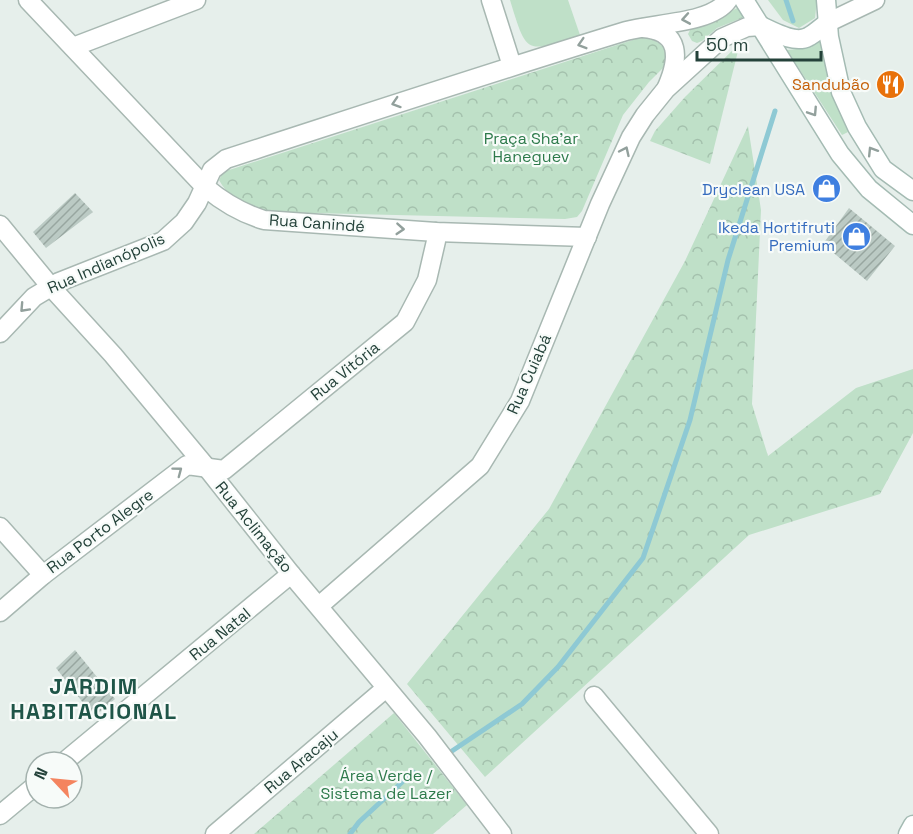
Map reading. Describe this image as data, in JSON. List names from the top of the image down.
{
  "streets": {
    "street": [
      "Rua Canindé",
      "Rua Indianópolis",
      "Rua Vitória",
      "Rua Cuiabá",
      "Rua Aclimação",
      "Rua Porto Alegre",
      "Rua Natal",
      "Rua Aracaju"
    ]
  },
  "crossings": [
    ["Rua Canindé", "Rua Indianópolis"],
    ["Rua Canindé", "Rua Vitória"],
    ["Rua Canindé", "Rua Cuiabá"],
    ["Rua Indianópolis", "Rua Cuiabá"],
    ["Rua Indianópolis", "Rua Aclimação"],
    ["Rua Vitória", "Rua Aclimação"],
    ["Rua Vitória", "Rua Porto Alegre"],
    ["Rua Cuiabá", "Rua Aclimação"],
    ["Rua Aclimação", "Rua Porto Alegre"],
    ["Rua Aclimação", "Rua Natal"],
    ["Rua Aclimação", "Rua Aracaju"]
  ],
  "one_way": ["Rua Canindé", "Rua Indianópolis", "Rua Porto Alegre"],
  "districts": ["JARDIM HABITACIONAL"],
  "parks": ["Praça Sha'ar Haneguev", "Área Verde / Sistema de Lazer"],
  "places": {
    "restaurant": ["Sandubão"],
    "shop": ["Dryclean USA", "Ikeda Hortifruti Premium"]
  },
  "scale_bar": "50 m",
  "north": "top left"
}
